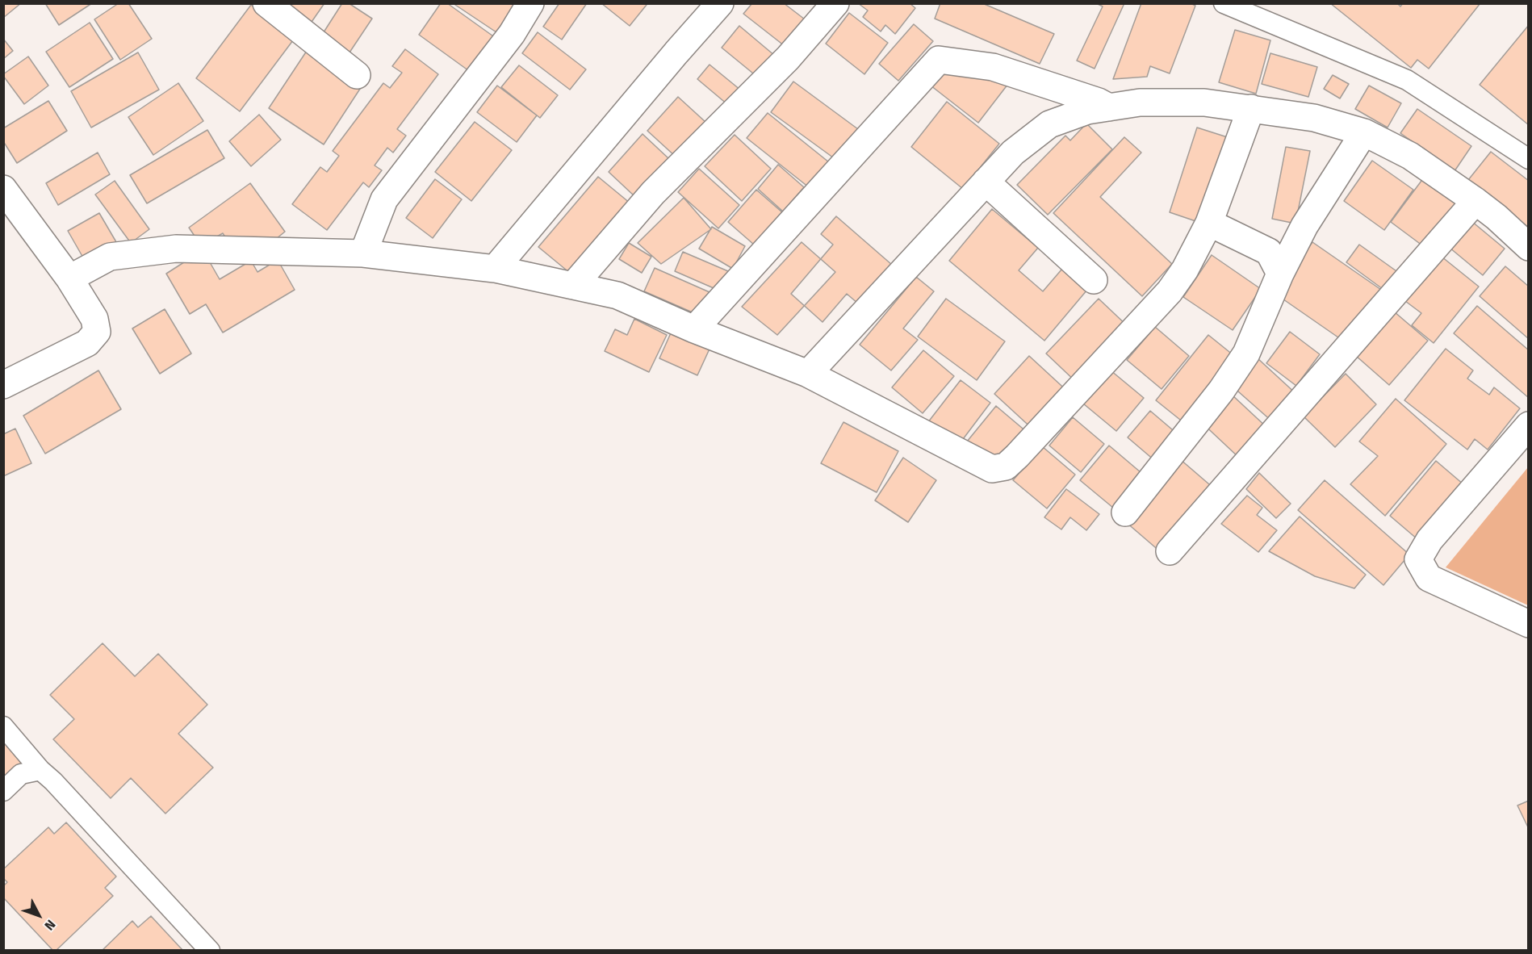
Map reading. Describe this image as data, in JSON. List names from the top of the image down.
{
  "north": "bottom right"
}
